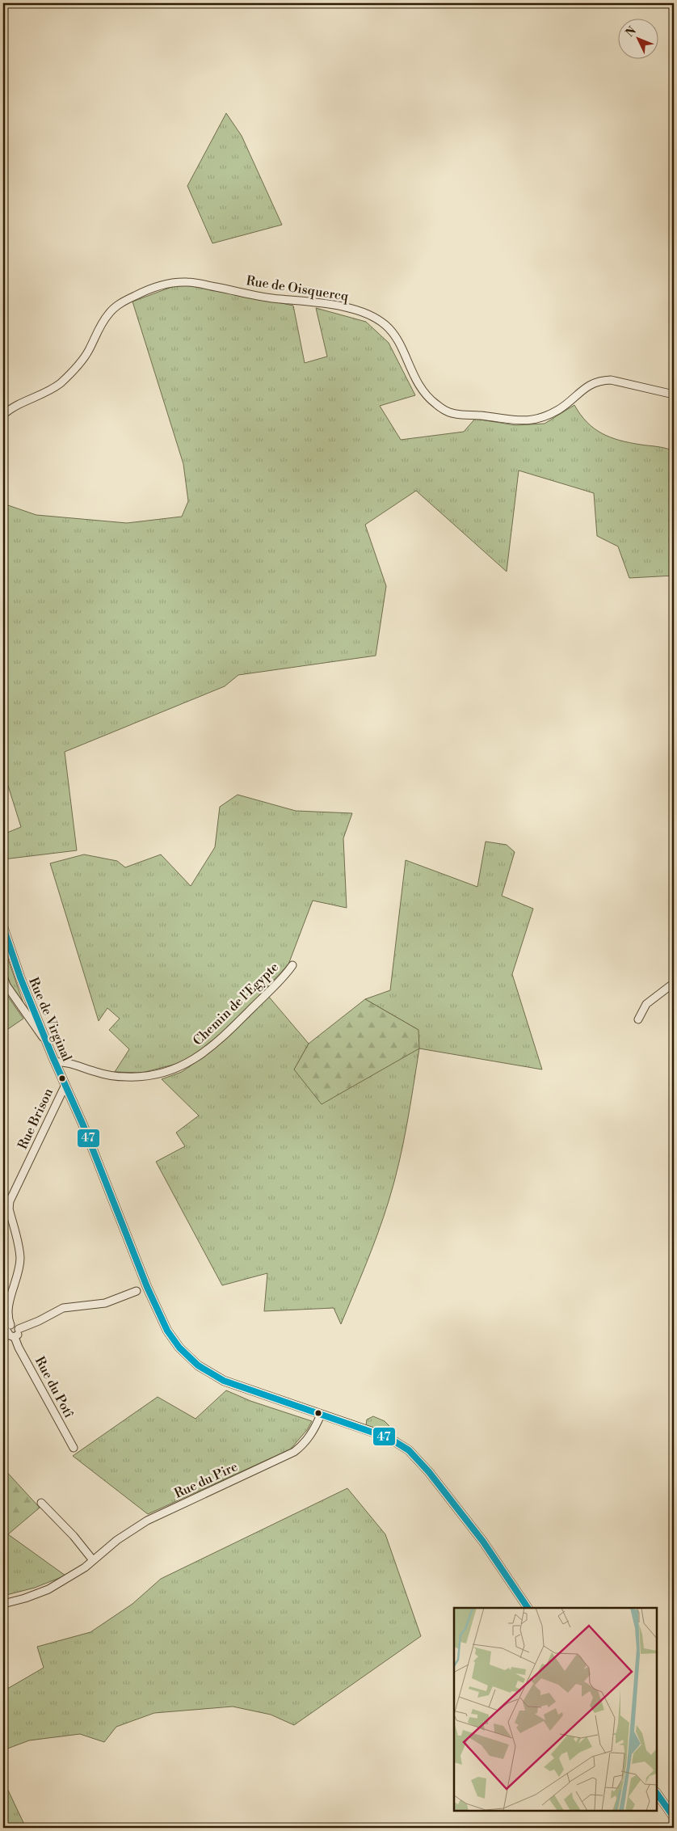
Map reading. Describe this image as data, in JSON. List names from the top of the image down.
{
  "streets": {
    "street": [
      "Rue de Oisquercq",
      "Chemin de l'Egypte",
      "Rue de Virginal",
      "Rue Brison",
      "Rue du Potî",
      "Rue du Pire"
    ]
  },
  "crossings": [
    ["Chemin de l'Egypte", "Rue de Virginal"],
    ["Rue de Virginal", "Rue Brison"],
    ["Rue de Virginal", "Rue du Pire"]
  ],
  "lines": ["transit line 47"],
  "north": "top left"
}
